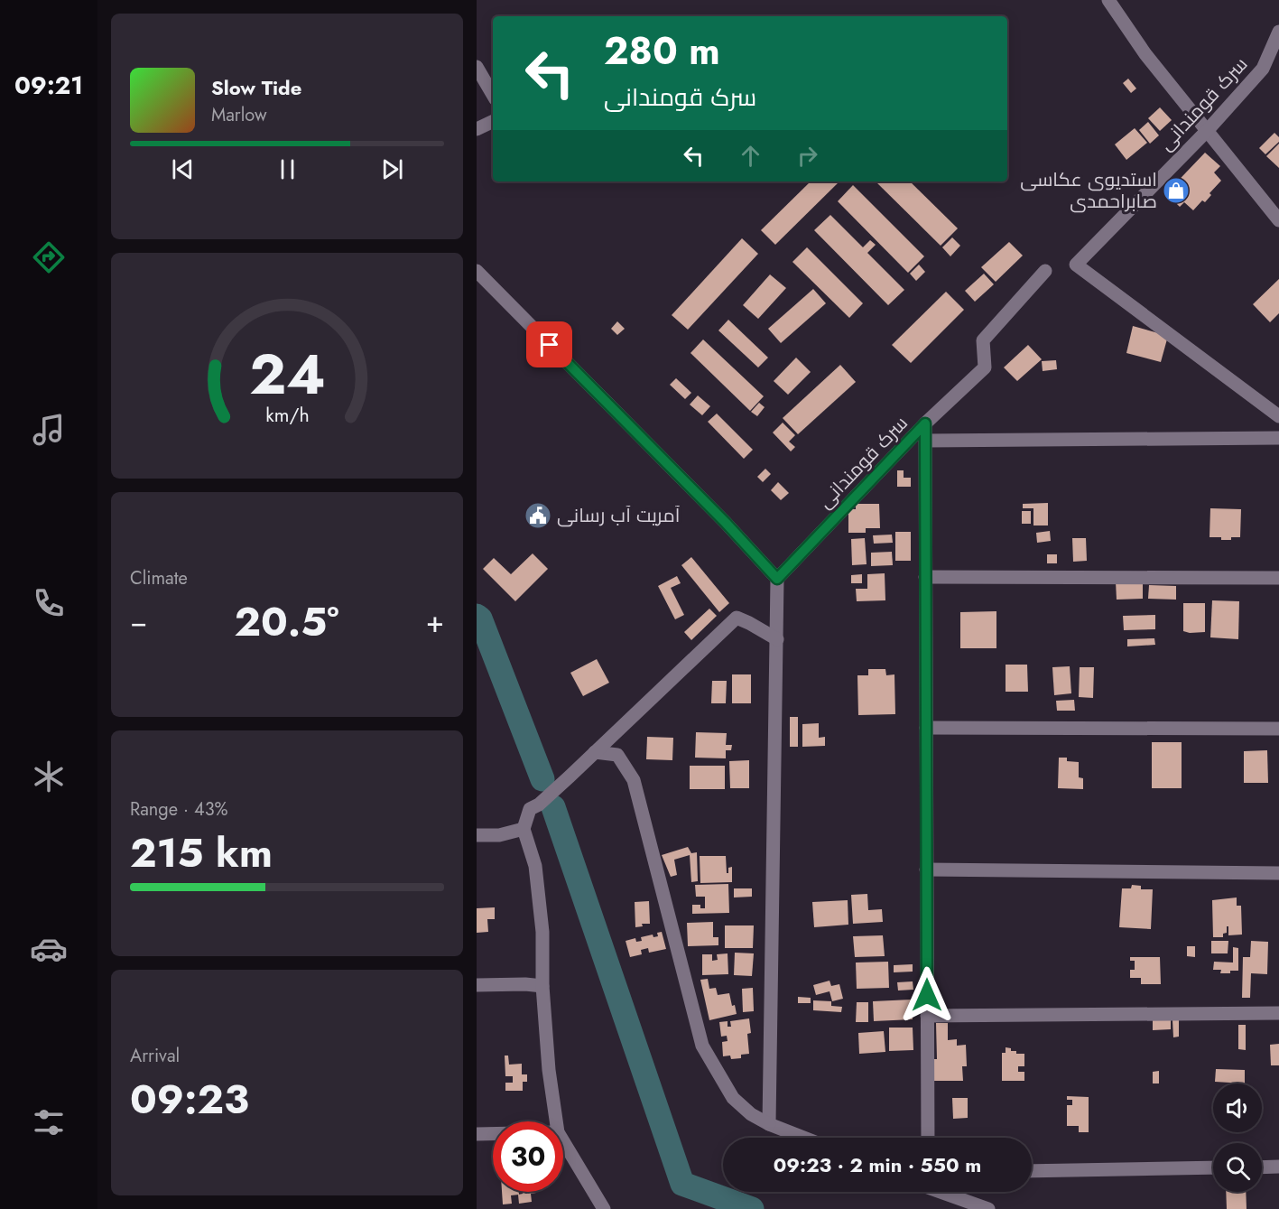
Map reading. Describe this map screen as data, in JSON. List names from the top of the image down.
{
  "streets": {
    "street": ["سرک قومندانی"]
  },
  "places": {
    "shop": ["استدیوی عکاسی صابراحمدی"],
    "public building": ["آمریت آب رسانی"]
  },
  "page": {
    "tabs": "09:21",
    "turn": ["280 m", "سرک قومندانی"],
    "song": ["Slow Tide", "Marlow"],
    "tile": [
      "Climate",
      ["Range · 43%", "215 km"],
      ["Arrival", "09:23"]
    ],
    "heat": ["−", "20.5°", "+"],
    "limit": "30",
    "trip": "09:23 · 2 min · 550 m",
    "gauge": ["24", "km/h"]
  }
}
